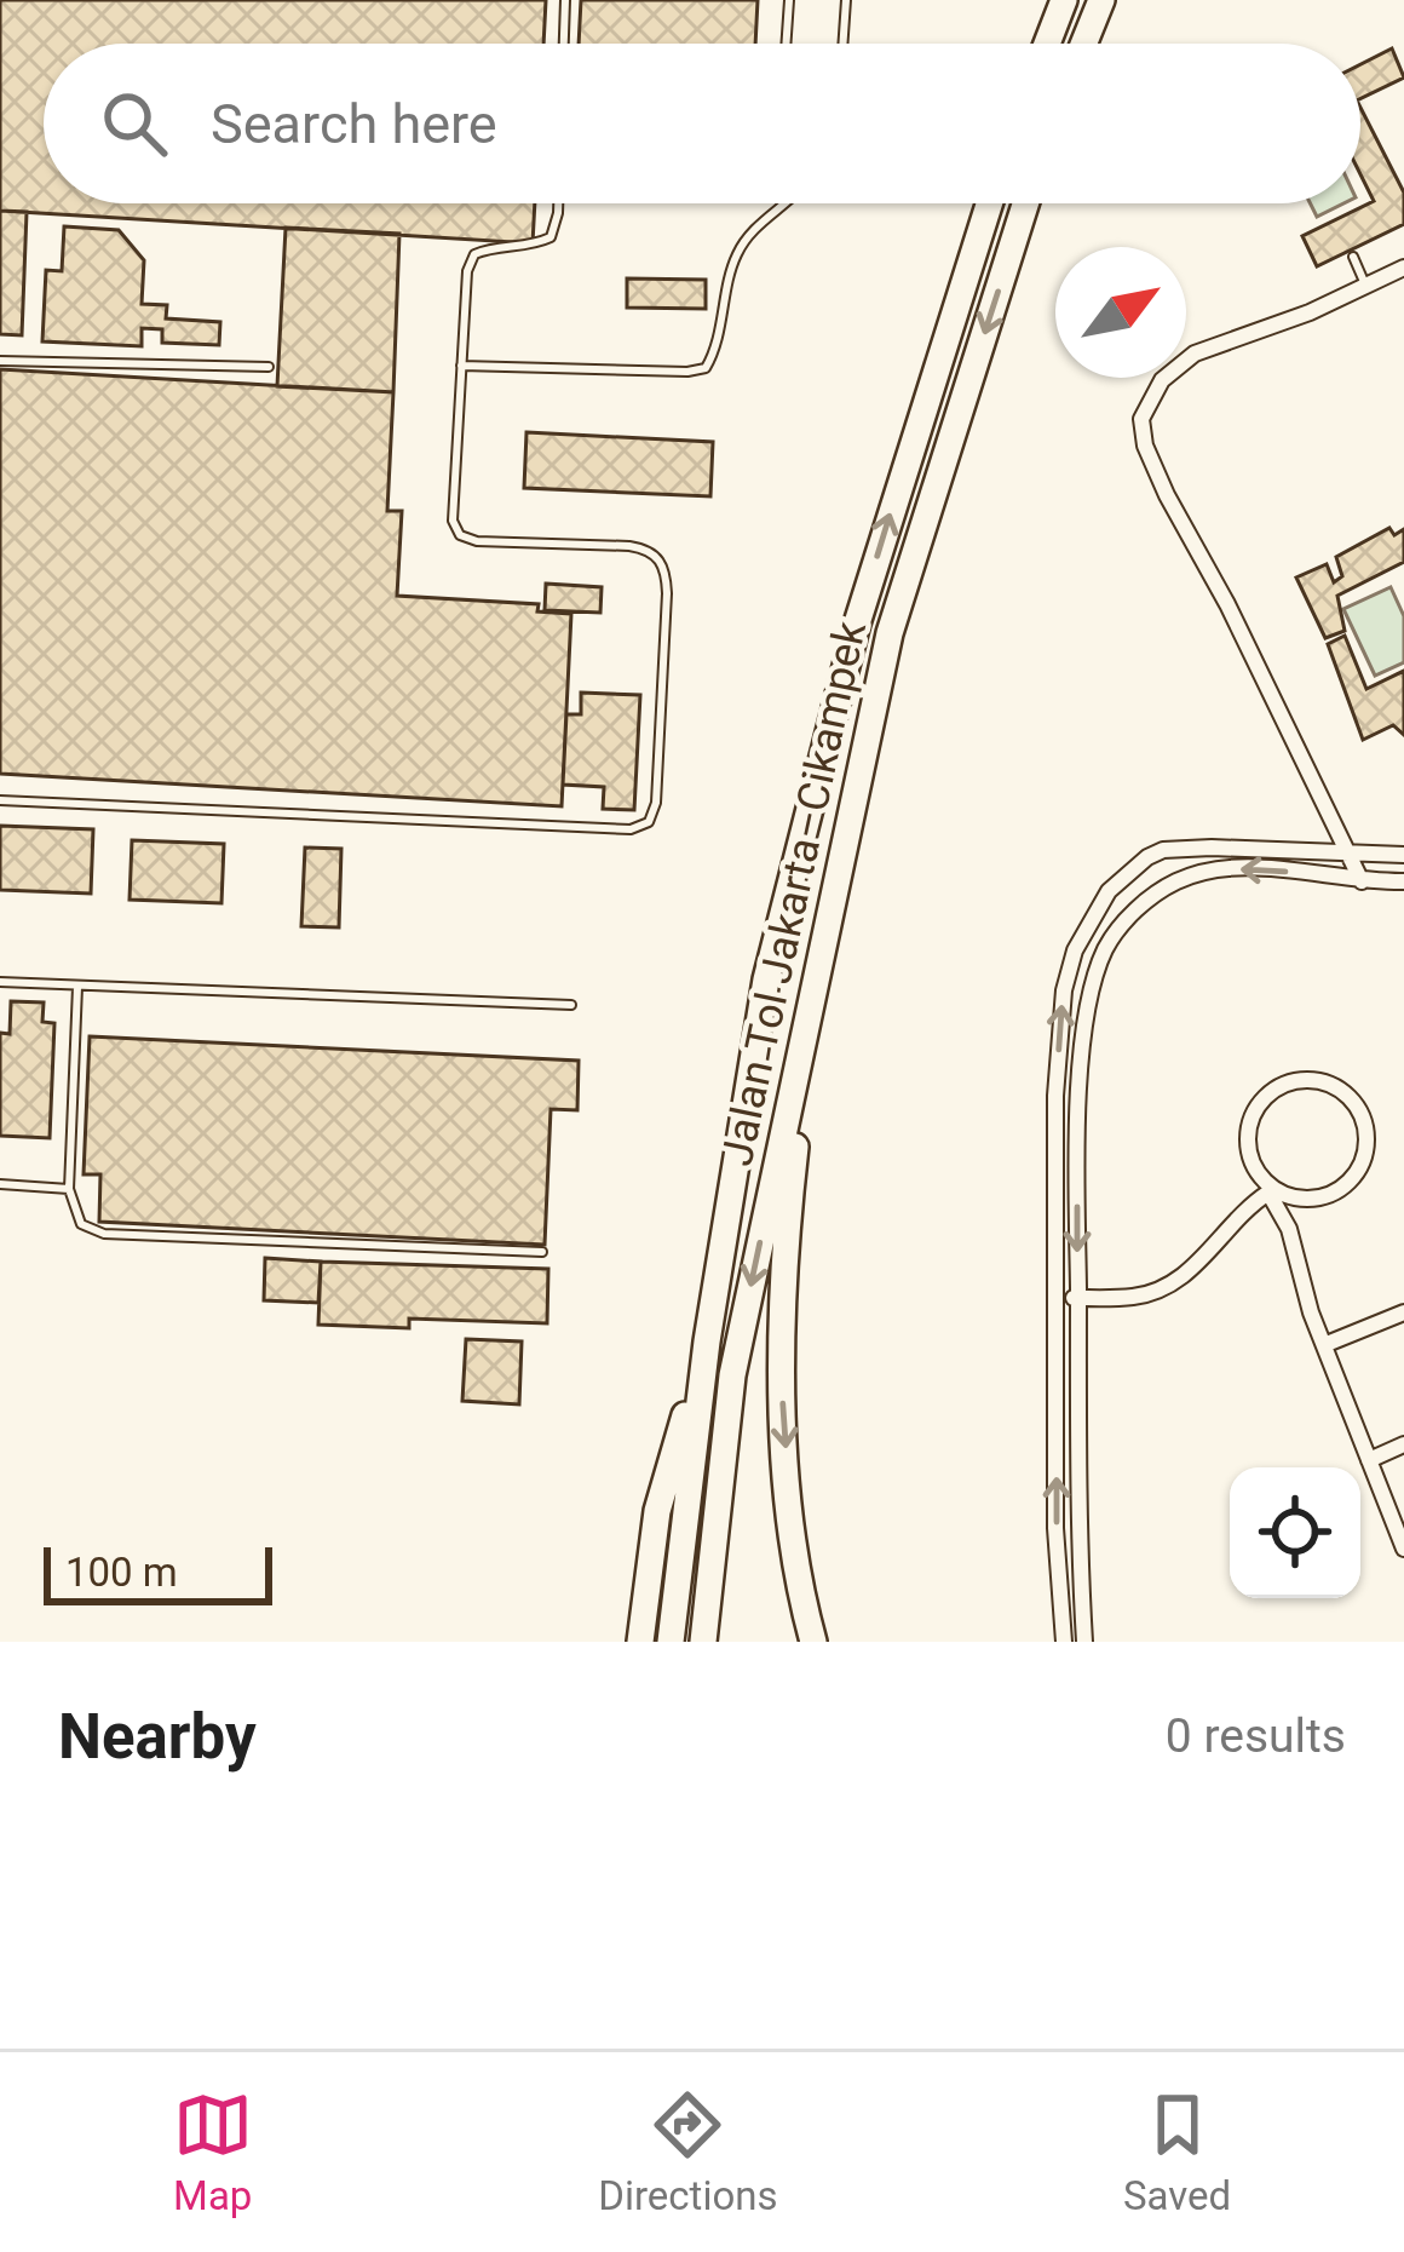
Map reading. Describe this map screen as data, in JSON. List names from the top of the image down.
{
  "streets": {
    "highway": ["Jalan Tol Jakarta–Cikampek"]
  },
  "scale_bar": "100 m",
  "north": "top right",
  "page": {
    "search": "Search here",
    "scale": "100 m",
    "heading": ["Nearby", "0 results"],
    "nav": ["Map", "Directions", "Saved"]
  }
}
